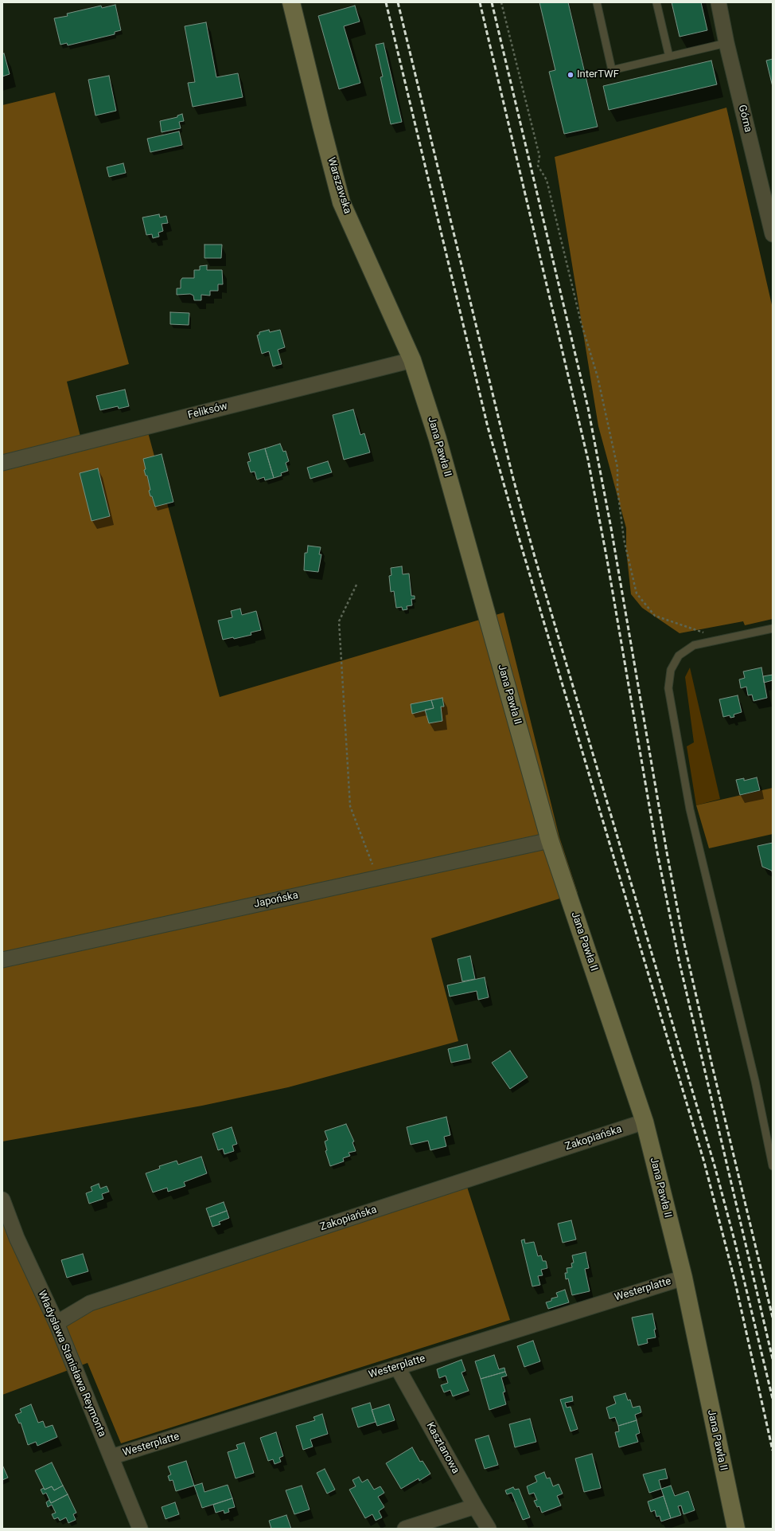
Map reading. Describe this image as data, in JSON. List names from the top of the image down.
{
  "streets": {
    "main road": ["Warszawska", "Jana Pawła II"],
    "street": [
      "Górna",
      "Feliksów",
      "Japońska",
      "Zakopiańska",
      "Westerplatte",
      "Władysława Stanisława Reymonta",
      "Kasztanowa"
    ]
  },
  "crossings": [
    ["Warszawska", "Feliksów"],
    ["Warszawska", "Jana Pawła II"],
    ["Feliksów", "Jana Pawła II"],
    ["Jana Pawła II", "Japońska"],
    ["Jana Pawła II", "Zakopiańska"],
    ["Jana Pawła II", "Westerplatte"],
    ["Zakopiańska", "Władysława Stanisława Reymonta"],
    ["Westerplatte", "Władysława Stanisława Reymonta"],
    ["Westerplatte", "Kasztanowa"]
  ],
  "places": ["InterTWF"]
}
